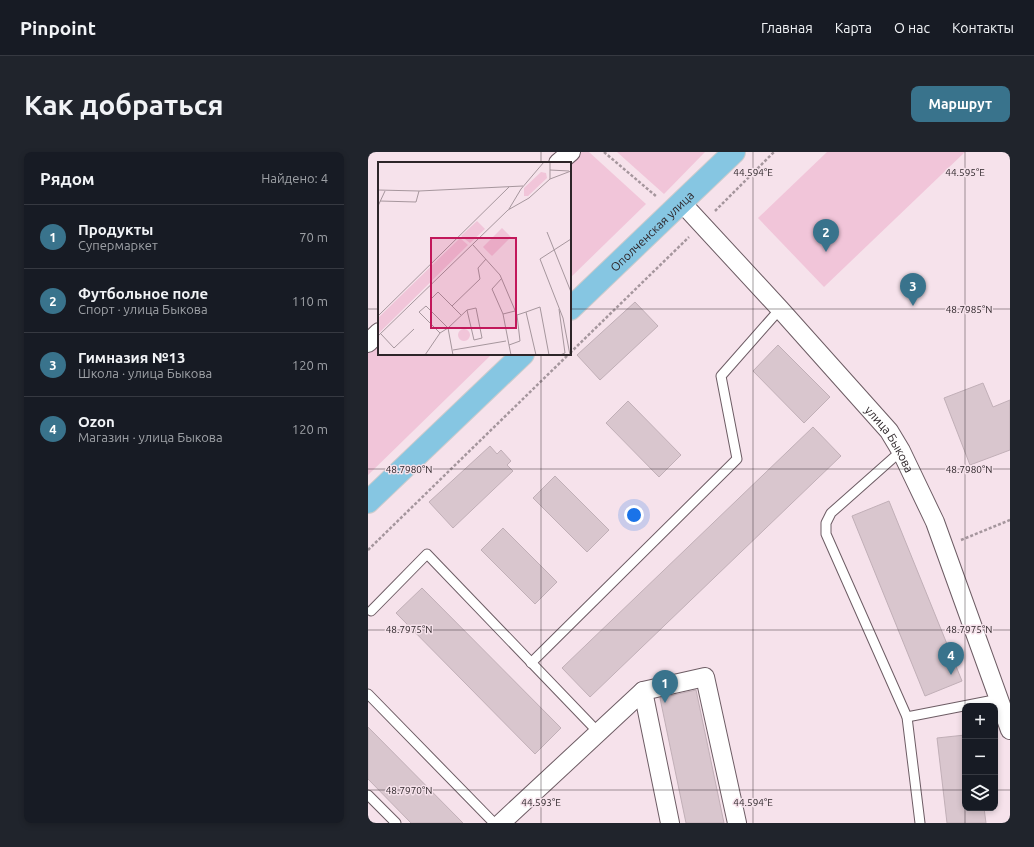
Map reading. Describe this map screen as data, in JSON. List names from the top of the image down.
{
  "streets": {
    "highway": ["Ополченская улица"],
    "street": ["улица Быкова"]
  },
  "crossings": [
    ["Ополченская улица", "улица Быкова"]
  ],
  "page": {
    "header": "Pinpoint",
    "nav": [
      "Главная",
      "Карта",
      "О нас",
      "Контакты"
    ],
    "buttons": "Маршрут",
    "title": "Как добраться",
    "heading": ["Рядом", "Найдено: 4"],
    "list": [
      {
        "mark": "1",
        "name": "Продукты",
        "note": "Супермаркет",
        "value": "70 m"
      },
      {
        "mark": "2",
        "name": "Футбольное поле",
        "note": "Спорт · улица Быкова",
        "value": "110 m"
      },
      {
        "mark": "3",
        "name": "Гимназия №13",
        "note": "Школа · улица Быкова",
        "value": "120 m"
      },
      {
        "mark": "4",
        "name": "Ozon",
        "note": "Магазин · улица Быкова",
        "value": "120 m"
      }
    ],
    "pins": [
      "2",
      "3",
      "4",
      "1"
    ],
    "map_buttons": ["+", "−"]
  },
  "coordinates": [
    "44.594°E",
    "44.595°E",
    "48.7985°N",
    "48.7980°N",
    "48.7975°N",
    "48.7970°N",
    "44.593°E"
  ]
}
